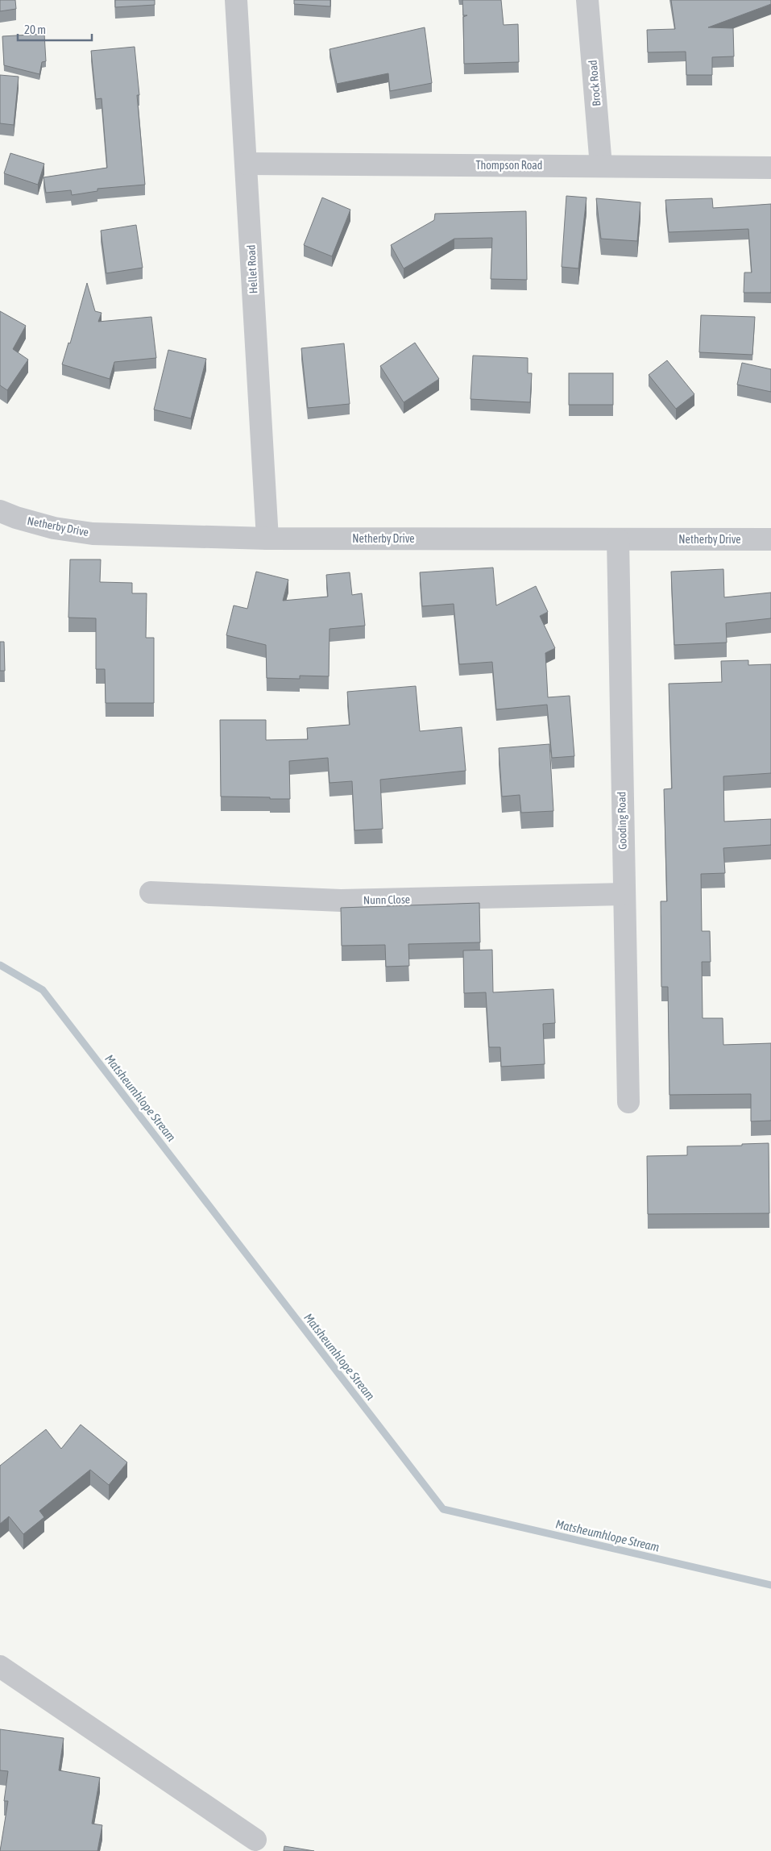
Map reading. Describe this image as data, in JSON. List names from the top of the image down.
{
  "streets": {
    "street": [
      "Brock Road",
      "Thompson Road",
      "Hellet Road",
      "Netherby Drive",
      "Gooding Road",
      "Nunn Close"
    ]
  },
  "crossings": [
    ["Brock Road", "Thompson Road"],
    ["Thompson Road", "Hellet Road"],
    ["Hellet Road", "Netherby Drive"],
    ["Netherby Drive", "Gooding Road"],
    ["Gooding Road", "Nunn Close"]
  ],
  "water": ["Matsheumhlope Stream"],
  "scale_bar": "20 m"
}
